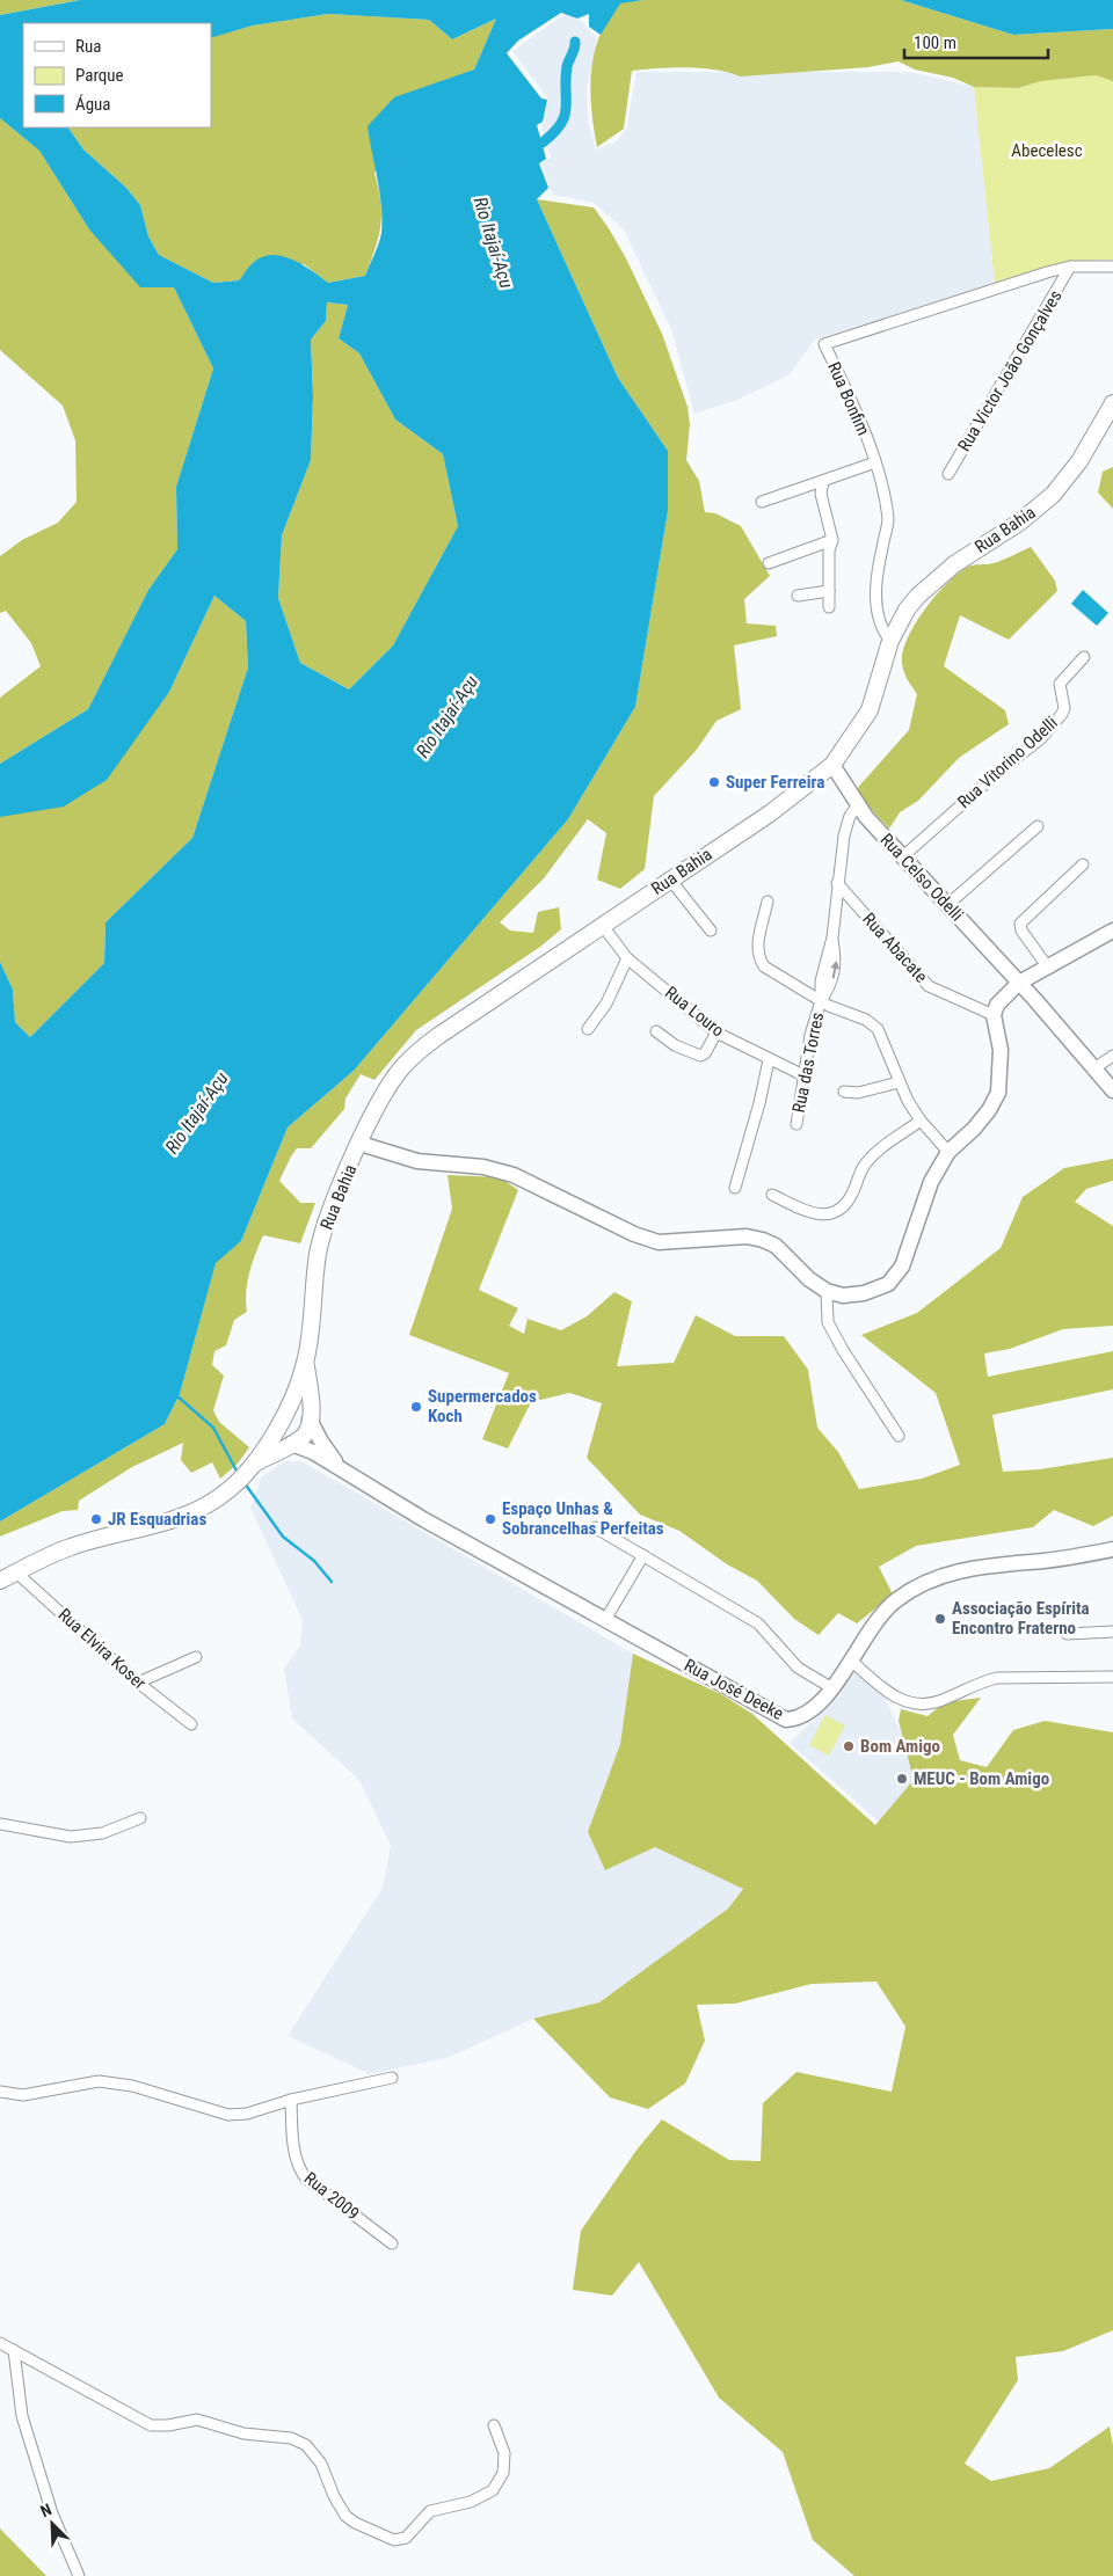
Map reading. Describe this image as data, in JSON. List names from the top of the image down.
{
  "streets": {
    "main road": ["Rua Bahia"],
    "street": [
      "Rua Victor João Gonçalves",
      "Rua Bonfim",
      "Rua Vitorino Odelli",
      "Rua Celso Odelli",
      "Rua Abacate",
      "Rua Louro",
      "Rua das Torres",
      "Rua Elvira Koser",
      "Rua José Deeke",
      "Rua 2009"
    ]
  },
  "crossings": [
    ["Rua Victor João Gonçalves", "Rua Bonfim"],
    ["Rua Bonfim", "Rua Bahia"],
    ["Rua Bahia", "Rua Celso Odelli"],
    ["Rua Bahia", "Rua Louro"],
    ["Rua Bahia", "Rua Elvira Koser"],
    ["Rua Bahia", "Rua José Deeke"],
    ["Rua Vitorino Odelli", "Rua Celso Odelli"],
    ["Rua Celso Odelli", "Rua das Torres"],
    ["Rua Abacate", "Rua das Torres"],
    ["Rua Louro", "Rua das Torres"]
  ],
  "water": ["Rio Itajaí-Açu"],
  "parks": ["Abecelesc"],
  "places": [
    "Super Ferreira",
    "Supermercados Koch",
    "JR Esquadrias",
    "Espaço Unhas & Sobrancelhas Perfeitas",
    "Associação Espírita Encontro Fraterno",
    "Bom Amigo",
    "MEUC - Bom Amigo"
  ],
  "legend": ["Rua", "Parque", "Água"],
  "scale_bar": "100 m",
  "north": "top left"
}
